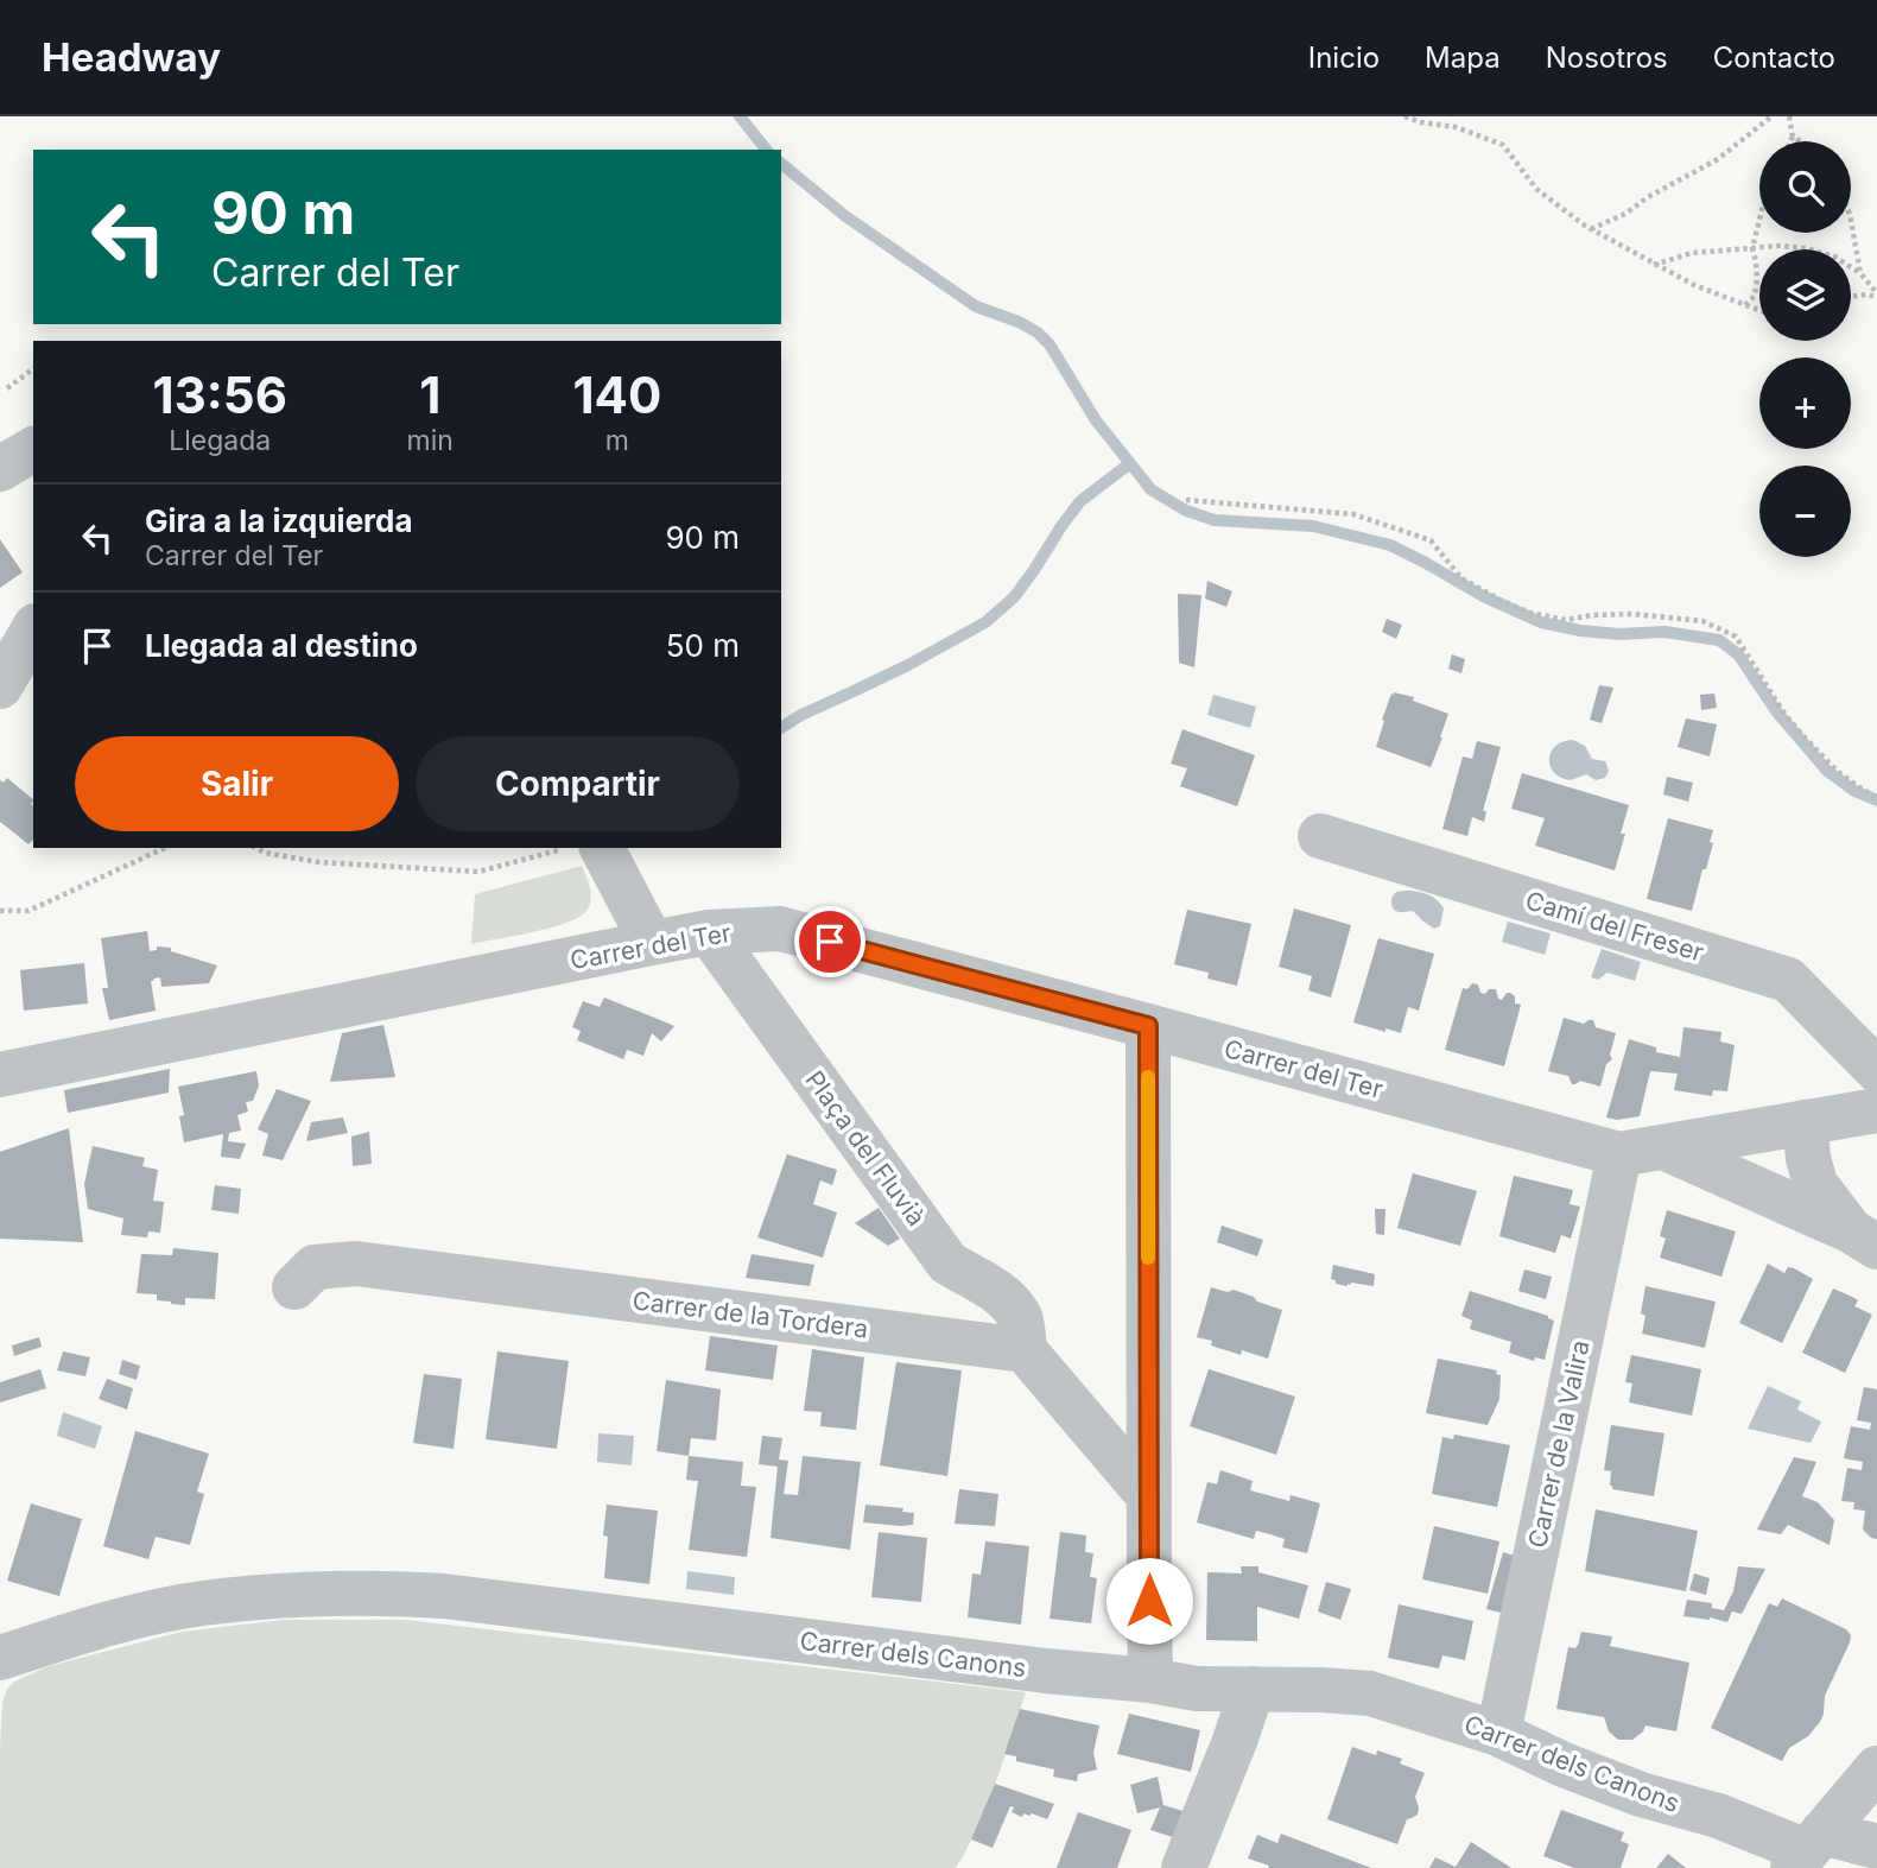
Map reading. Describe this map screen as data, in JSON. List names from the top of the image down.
{
  "streets": {
    "street": [
      "Camí del Freser",
      "Carrer del Ter",
      "Plaça del Fluvià",
      "Carrer de la Tordera",
      "Carrer de la Valira",
      "Carrer dels Canons"
    ]
  },
  "crossings": [
    ["Carrer del Ter", "Plaça del Fluvià"],
    ["Carrer del Ter", "Carrer de la Valira"],
    ["Plaça del Fluvià", "Carrer de la Tordera"],
    ["Carrer de la Valira", "Carrer dels Canons"]
  ],
  "page": {
    "header": "Headway",
    "nav": [
      "Inicio",
      "Mapa",
      "Nosotros",
      "Contacto"
    ],
    "map_buttons": ["+", "−"],
    "turn": ["90 m", "Carrer del Ter"],
    "eta": [
      "13:56",
      "Llegada",
      "1",
      "min",
      "140",
      "m"
    ],
    "list": [
      {
        "name": "Gira a la izquierda",
        "note": "Carrer del Ter",
        "value": "90 m"
      },
      {
        "name": "Llegada al destino",
        "value": "50 m"
      }
    ],
    "buttons": ["Salir", "Compartir"]
  }
}
